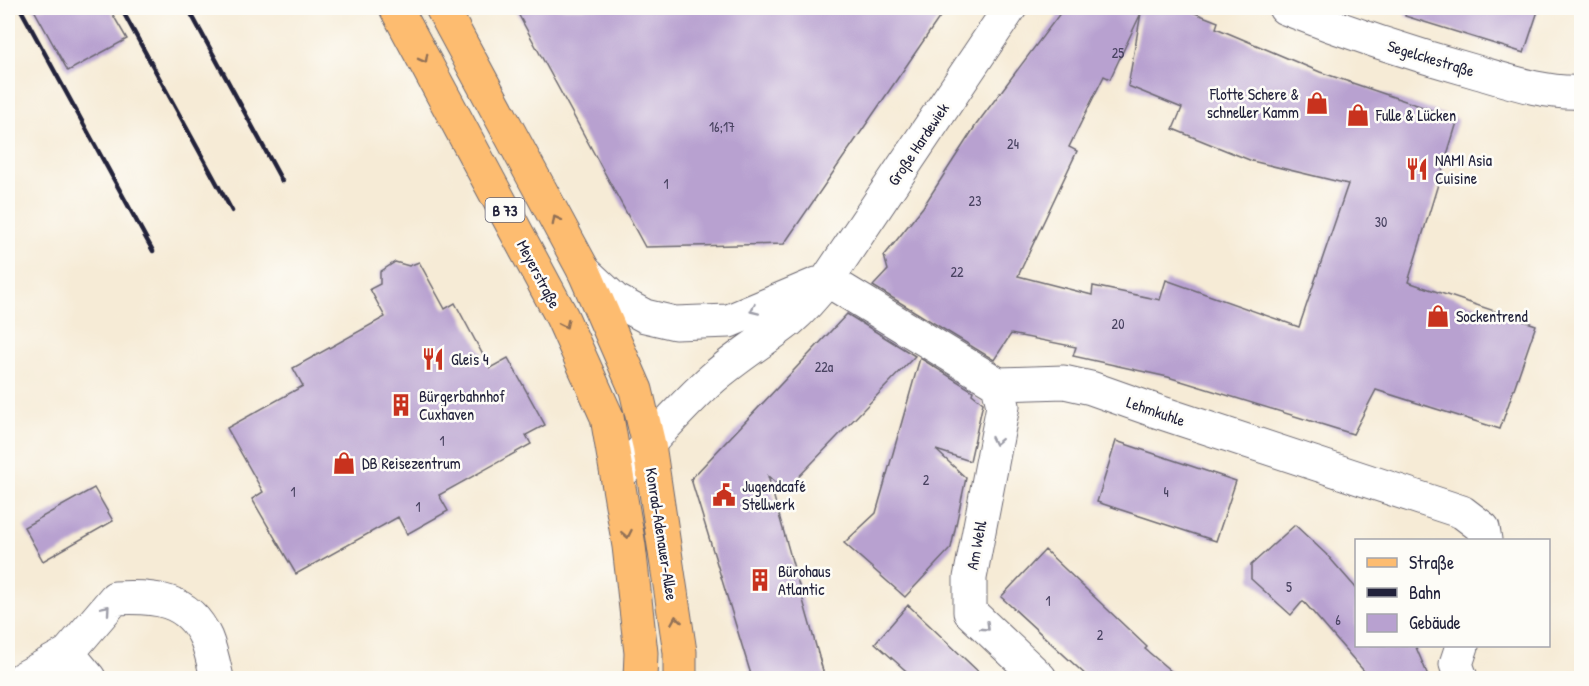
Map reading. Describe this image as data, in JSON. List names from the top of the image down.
{
  "streets": {
    "main road": ["B 73", "Meyerstraße", "Konrad-Adenauer-Allee"],
    "street": [
      "Segelckestraße",
      "Große Hardewiek",
      "Lehmkuhle",
      "Am Wehl"
    ]
  },
  "crossings": [
    ["Große Hardewiek", "Konrad-Adenauer-Allee"],
    ["B 73", "Konrad-Adenauer-Allee"],
    ["Meyerstraße", "Konrad-Adenauer-Allee"],
    ["Lehmkuhle", "Am Wehl"]
  ],
  "one_way": ["Am Wehl"],
  "places": {
    "shop": [
      "Flotte Schere & schneller Kamm",
      "Fulle & Lücken",
      "Sockentrend",
      "DB Reisezentrum"
    ],
    "restaurant": ["NAMI Asia Cuisine", "Gleis 4"],
    "building": ["Bürgerbahnhof Cuxhaven", "Bürohaus Atlantic"],
    "public building": ["Jugendcafé Stellwerk"]
  },
  "house_numbers": [
    "25",
    "16;17",
    "24",
    "1",
    "23",
    "30",
    "22",
    "20",
    "22a",
    "1",
    "2",
    "1",
    "4",
    "1",
    "5",
    "1",
    "6",
    "2"
  ],
  "legend": ["Straße", "Bahn", "Gebäude"]
}
